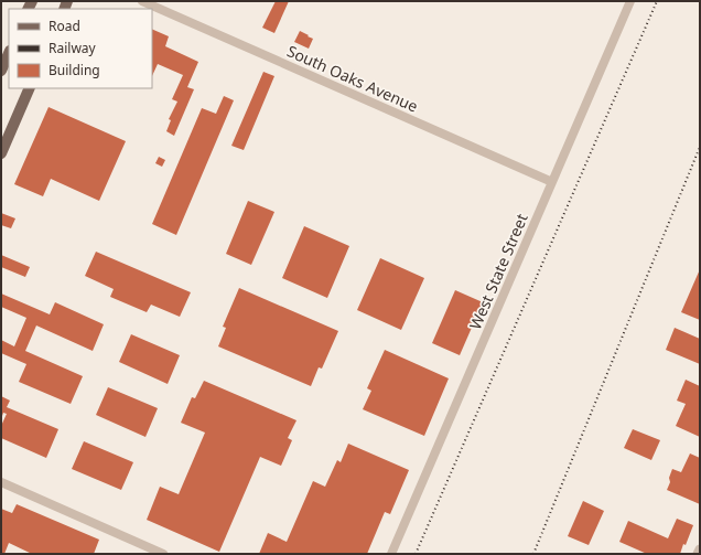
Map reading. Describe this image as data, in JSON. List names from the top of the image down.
{
  "streets": {
    "street": ["South Oaks Avenue", "West State Street"]
  },
  "crossings": [
    ["South Oaks Avenue", "West State Street"]
  ],
  "legend": ["Road", "Railway", "Building"]
}
